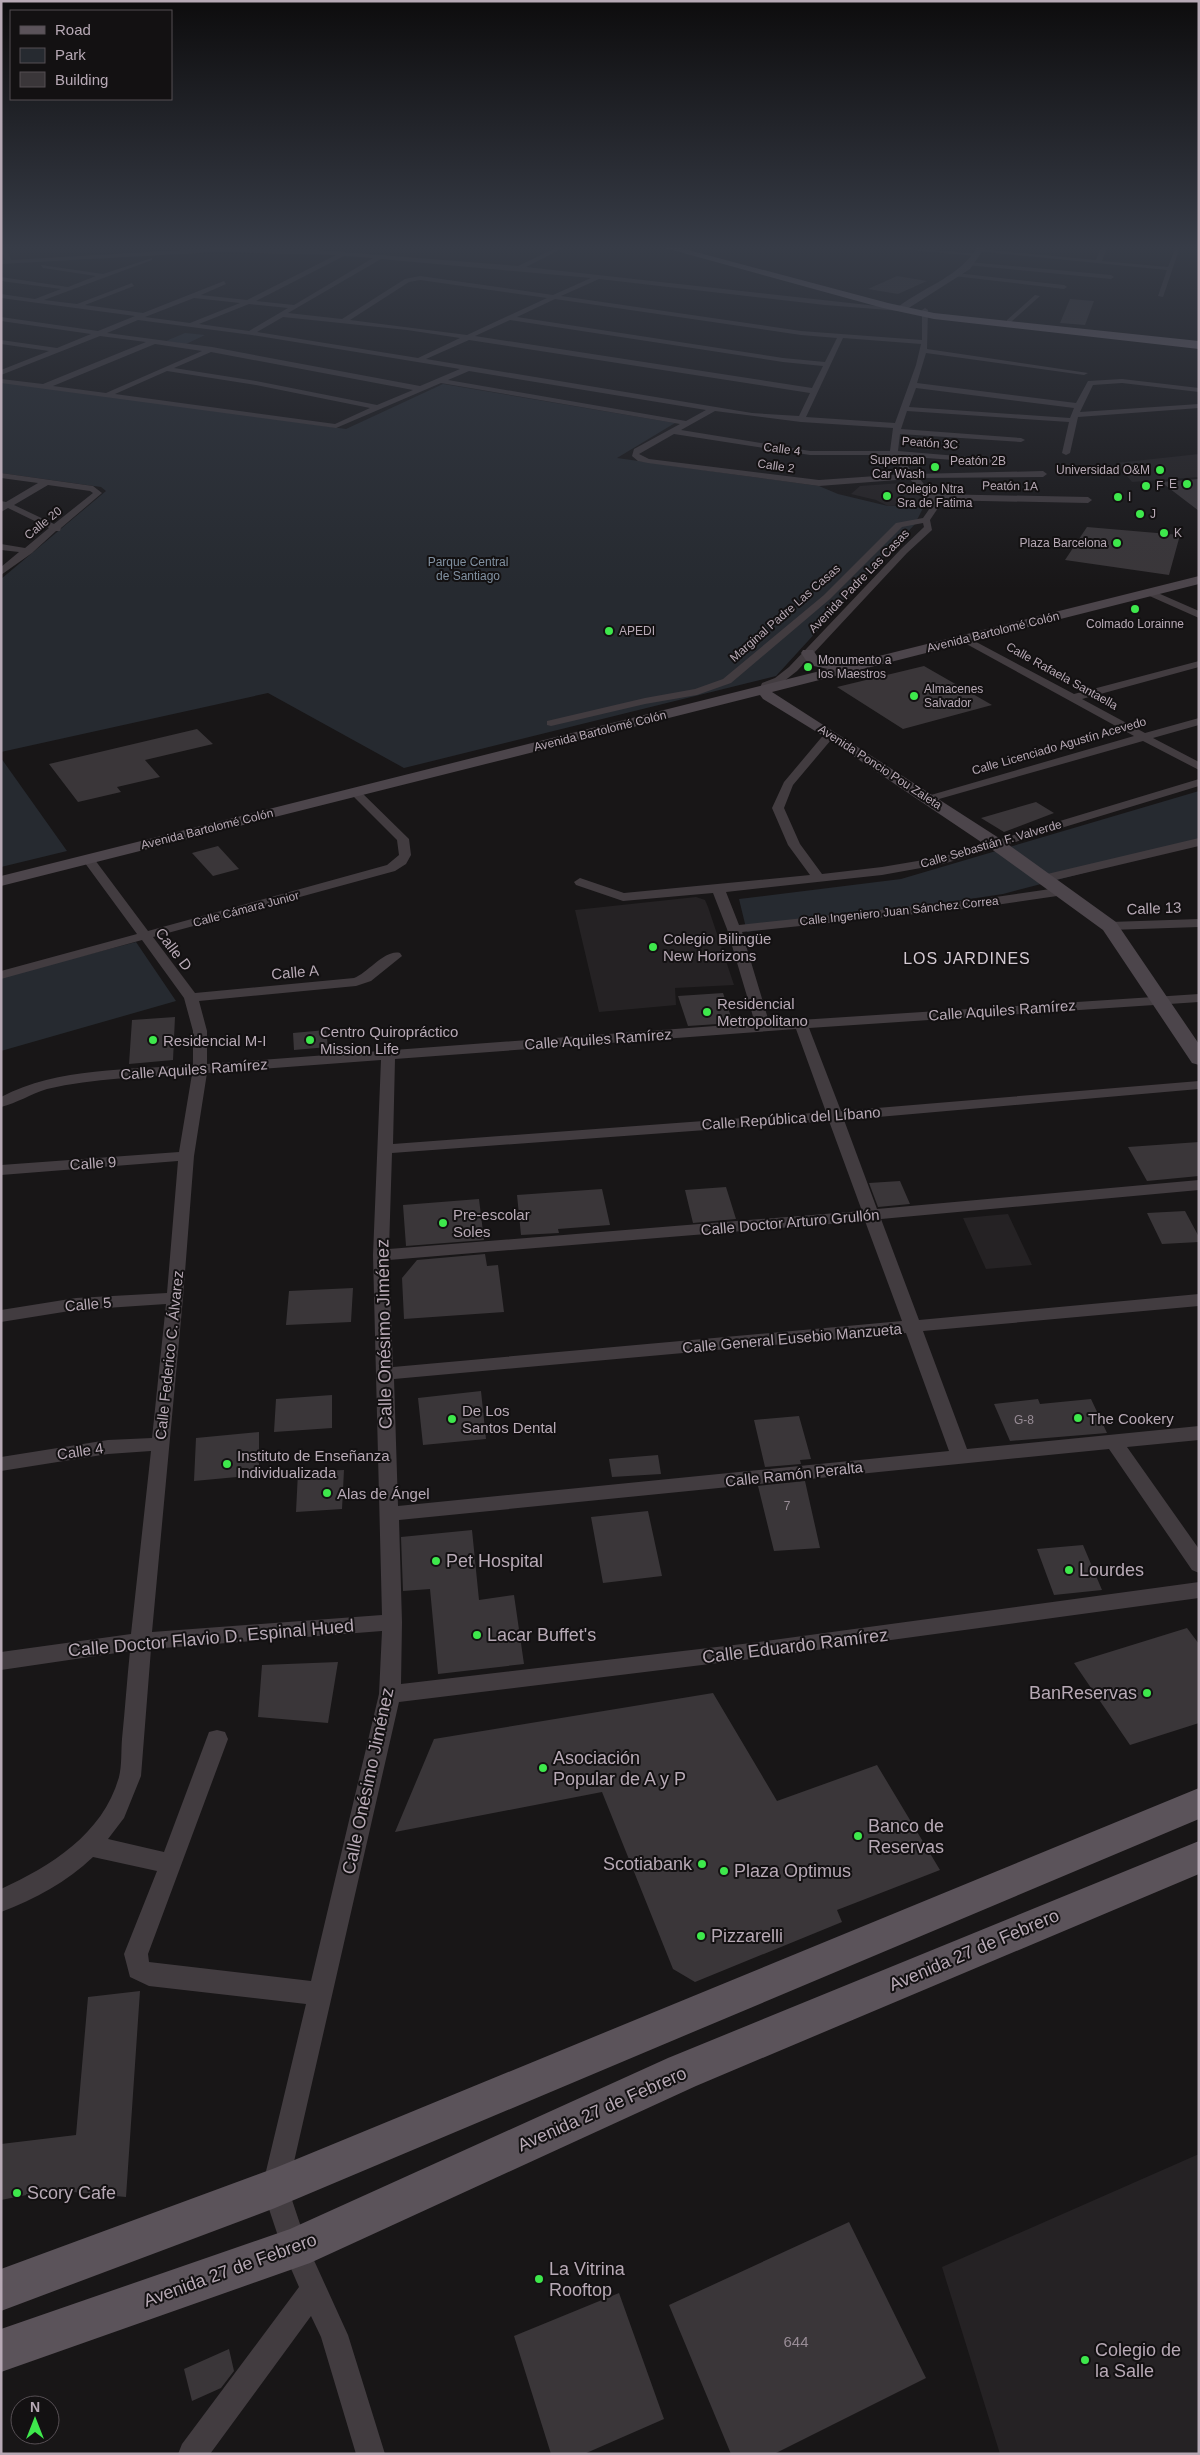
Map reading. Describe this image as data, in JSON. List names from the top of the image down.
{
  "streets": {
    "main road": ["Avenida Bartolomé Colón", "Avenida Poncio Pou Zaleta", "Avenida 27 de Febrero"],
    "street": [
      "Peatón 3C",
      "Calle 4",
      "Peatón 2B",
      "Calle 2",
      "Peatón 1A",
      "Calle 20",
      "Avenida Padre Las Casas",
      "Marginal Padre Las Casas",
      "Calle Rafaela Santaella",
      "Calle Licenciado Agustín Acevedo",
      "Calle Sebastián F. Valverde",
      "Calle 13",
      "Calle Cámara Junior",
      "Calle Ingeniero Juan Sánchez Correa",
      "Calle D",
      "Calle A",
      "Calle Aquiles Ramírez",
      "Calle República del Líbano",
      "Calle 9",
      "Calle Doctor Arturo Grullón",
      "Calle 5",
      "Calle Onésimo Jiménez",
      "Calle General Eusebio Manzueta",
      "Calle Federico C. Álvarez",
      "Calle Ramón Peralta",
      "Calle Doctor Flavio D. Espinal Hued",
      "Calle Eduardo Ramírez"
    ]
  },
  "crossings": [
    ["Peatón 3C", "Calle 4"],
    ["Calle 4", "Calle 2"],
    ["Calle 4", "Calle Federico C. Álvarez"],
    ["Peatón 2B", "Calle 2"],
    ["Peatón 1A", "Avenida Padre Las Casas"],
    ["Avenida Padre Las Casas", "Marginal Padre Las Casas"],
    ["Avenida Padre Las Casas", "Avenida Bartolomé Colón"],
    ["Avenida Padre Las Casas", "Avenida Poncio Pou Zaleta"],
    ["Avenida Bartolomé Colón", "Calle Rafaela Santaella"],
    ["Avenida Bartolomé Colón", "Avenida Poncio Pou Zaleta"],
    ["Avenida Bartolomé Colón", "Calle Cámara Junior"],
    ["Avenida Bartolomé Colón", "Calle D"],
    ["Calle Rafaela Santaella", "Calle Licenciado Agustín Acevedo"],
    ["Calle Licenciado Agustín Acevedo", "Avenida Poncio Pou Zaleta"],
    ["Avenida Poncio Pou Zaleta", "Calle Sebastián F. Valverde"],
    ["Avenida Poncio Pou Zaleta", "Calle 13"],
    ["Avenida Poncio Pou Zaleta", "Calle Ingeniero Juan Sánchez Correa"],
    ["Avenida Poncio Pou Zaleta", "Calle Aquiles Ramírez"],
    ["Calle Cámara Junior", "Calle D"],
    ["Calle D", "Calle A"],
    ["Calle D", "Calle Aquiles Ramírez"],
    ["Calle D", "Calle Federico C. Álvarez"],
    ["Calle Aquiles Ramírez", "Calle Onésimo Jiménez"],
    ["Calle Aquiles Ramírez", "Calle Federico C. Álvarez"],
    ["Calle República del Líbano", "Calle Onésimo Jiménez"],
    ["Calle 9", "Calle Federico C. Álvarez"],
    ["Calle Doctor Arturo Grullón", "Calle Onésimo Jiménez"],
    ["Calle 5", "Calle Federico C. Álvarez"],
    ["Calle Onésimo Jiménez", "Calle General Eusebio Manzueta"],
    ["Calle Onésimo Jiménez", "Calle Ramón Peralta"],
    ["Calle Onésimo Jiménez", "Calle Doctor Flavio D. Espinal Hued"],
    ["Calle Onésimo Jiménez", "Calle Eduardo Ramírez"],
    ["Calle Federico C. Álvarez", "Calle Doctor Flavio D. Espinal Hued"]
  ],
  "districts": ["LOS JARDINES"],
  "parks": ["Parque Central de Santiago"],
  "places": [
    "Superman Car Wash",
    "Universidad O&M",
    "E",
    "F",
    "Colegio Ntra Sra de Fatima",
    "I",
    "J",
    "K",
    "Plaza Barcelona",
    "Colmado Lorainne",
    "APEDI",
    "Monumento a los Maestros",
    "Almacenes Salvador",
    "Colegio Bilingüe New Horizons",
    "Residencial Metropolitano",
    "Residencial M-I",
    "Centro Quiropráctico Mission Life",
    "Pre-escolar Soles",
    "The Cookery",
    "De Los Santos Dental",
    "Instituto de Enseñanza Individualizada",
    "Alas de Ángel",
    "Pet Hospital",
    "Lourdes",
    "Lacar Buffet's",
    "BanReservas",
    "Asociación Popular de A y P",
    "Banco de Reservas",
    "Scotiabank",
    "Plaza Optimus",
    "Pizzarelli",
    "Scory Cafe",
    "La Vitrina Rooftop",
    "Colegio de la Salle"
  ],
  "house_numbers": ["G-8", "7", "644"],
  "legend": ["Road", "Park", "Building"],
  "north": "top"
}
